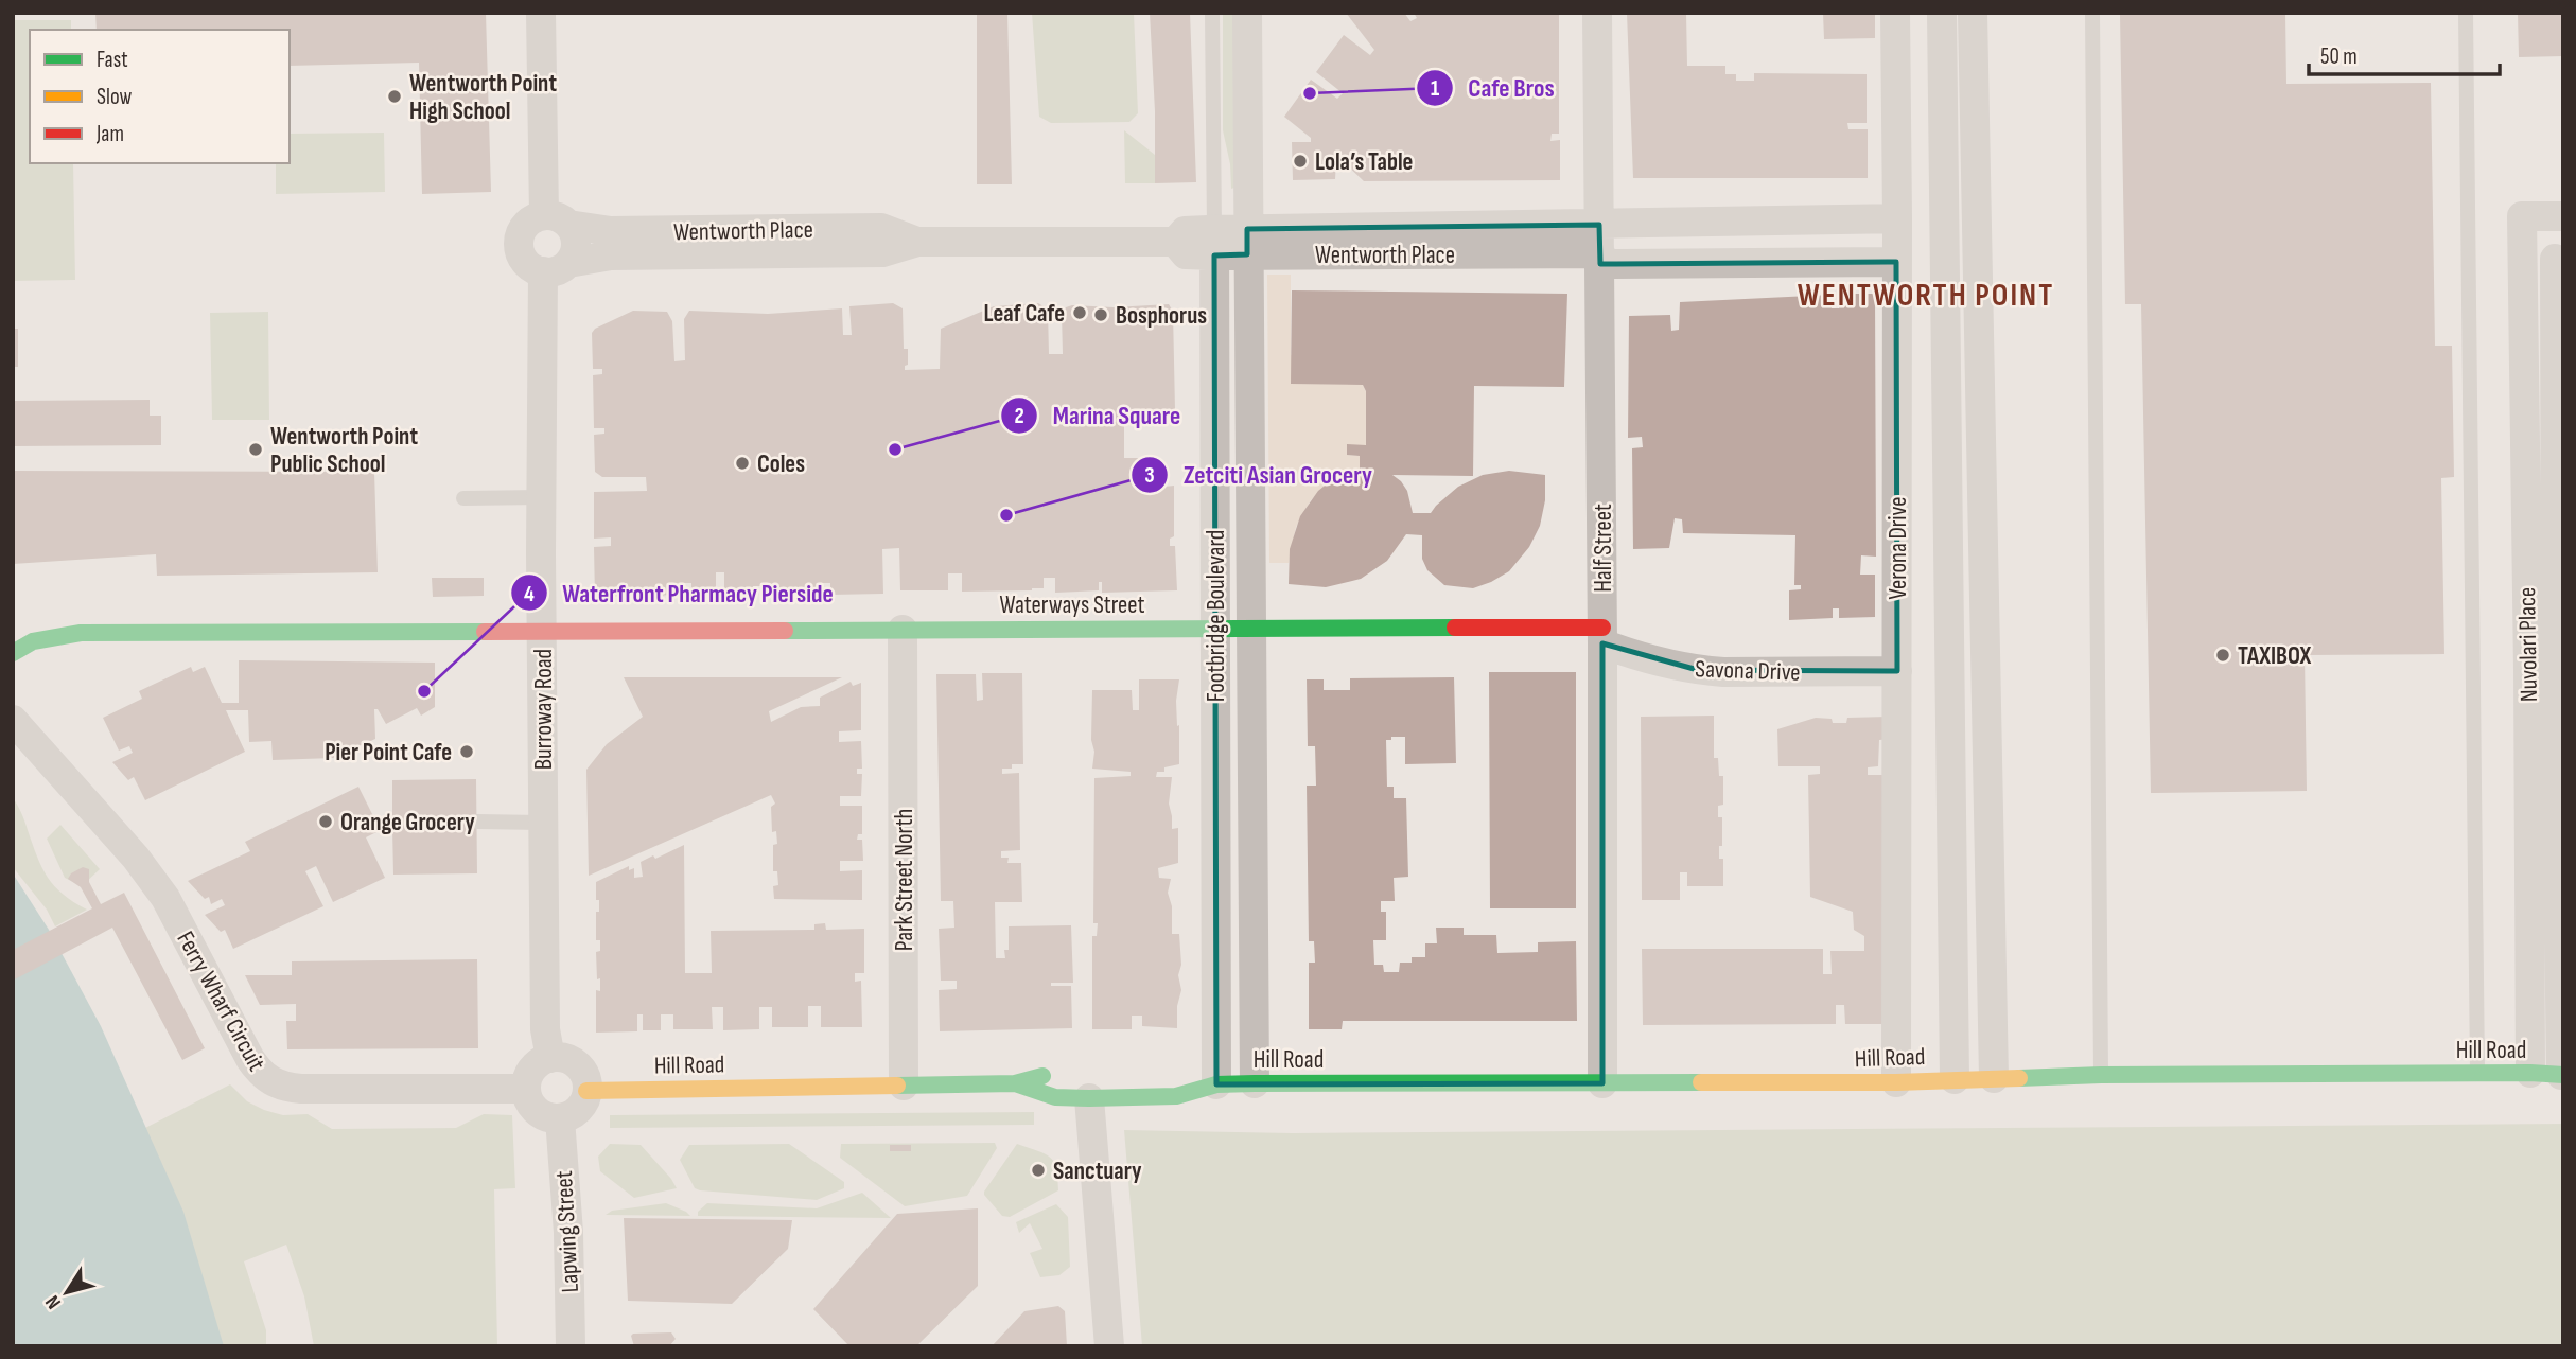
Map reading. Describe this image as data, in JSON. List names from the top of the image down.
{
  "streets": {
    "street": [
      "Wentworth Place",
      "Half Street",
      "Verona Drive",
      "Waterways Street",
      "Footbridge Boulevard",
      "Nuvolari Place",
      "Savona Drive",
      "Burroway Road",
      "Park Street North",
      "Ferry Wharf Circuit",
      "Hill Road",
      "Lapwing Street"
    ]
  },
  "crossings": [
    ["Wentworth Place", "Half Street"],
    ["Wentworth Place", "Footbridge Boulevard"],
    ["Wentworth Place", "Burroway Road"],
    ["Half Street", "Waterways Street"],
    ["Half Street", "Savona Drive"],
    ["Half Street", "Hill Road"],
    ["Verona Drive", "Savona Drive"],
    ["Verona Drive", "Hill Road"],
    ["Waterways Street", "Footbridge Boulevard"],
    ["Waterways Street", "Savona Drive"],
    ["Waterways Street", "Burroway Road"],
    ["Waterways Street", "Park Street North"],
    ["Footbridge Boulevard", "Hill Road"],
    ["Nuvolari Place", "Hill Road"],
    ["Burroway Road", "Ferry Wharf Circuit"],
    ["Burroway Road", "Hill Road"],
    ["Burroway Road", "Lapwing Street"],
    ["Park Street North", "Hill Road"],
    ["Ferry Wharf Circuit", "Hill Road"],
    ["Ferry Wharf Circuit", "Lapwing Street"],
    ["Hill Road", "Lapwing Street"]
  ],
  "districts": ["WENTWORTH POINT"],
  "places": [
    "Cafe Bros",
    "Wentworth Point High School",
    "Lola’s Table",
    "Leaf Cafe",
    "Bosphorus",
    "Wentworth Point Public School",
    "Marina Square",
    "Coles",
    "Zetciti Asian Grocery",
    "TAXIBOX",
    "Waterfront Pharmacy Pierside",
    "Pier Point Cafe",
    "Orange Grocery",
    "Sanctuary"
  ],
  "legend": ["Fast", "Slow", "Jam"],
  "scale_bar": "50 m",
  "north": "bottom left"
}
